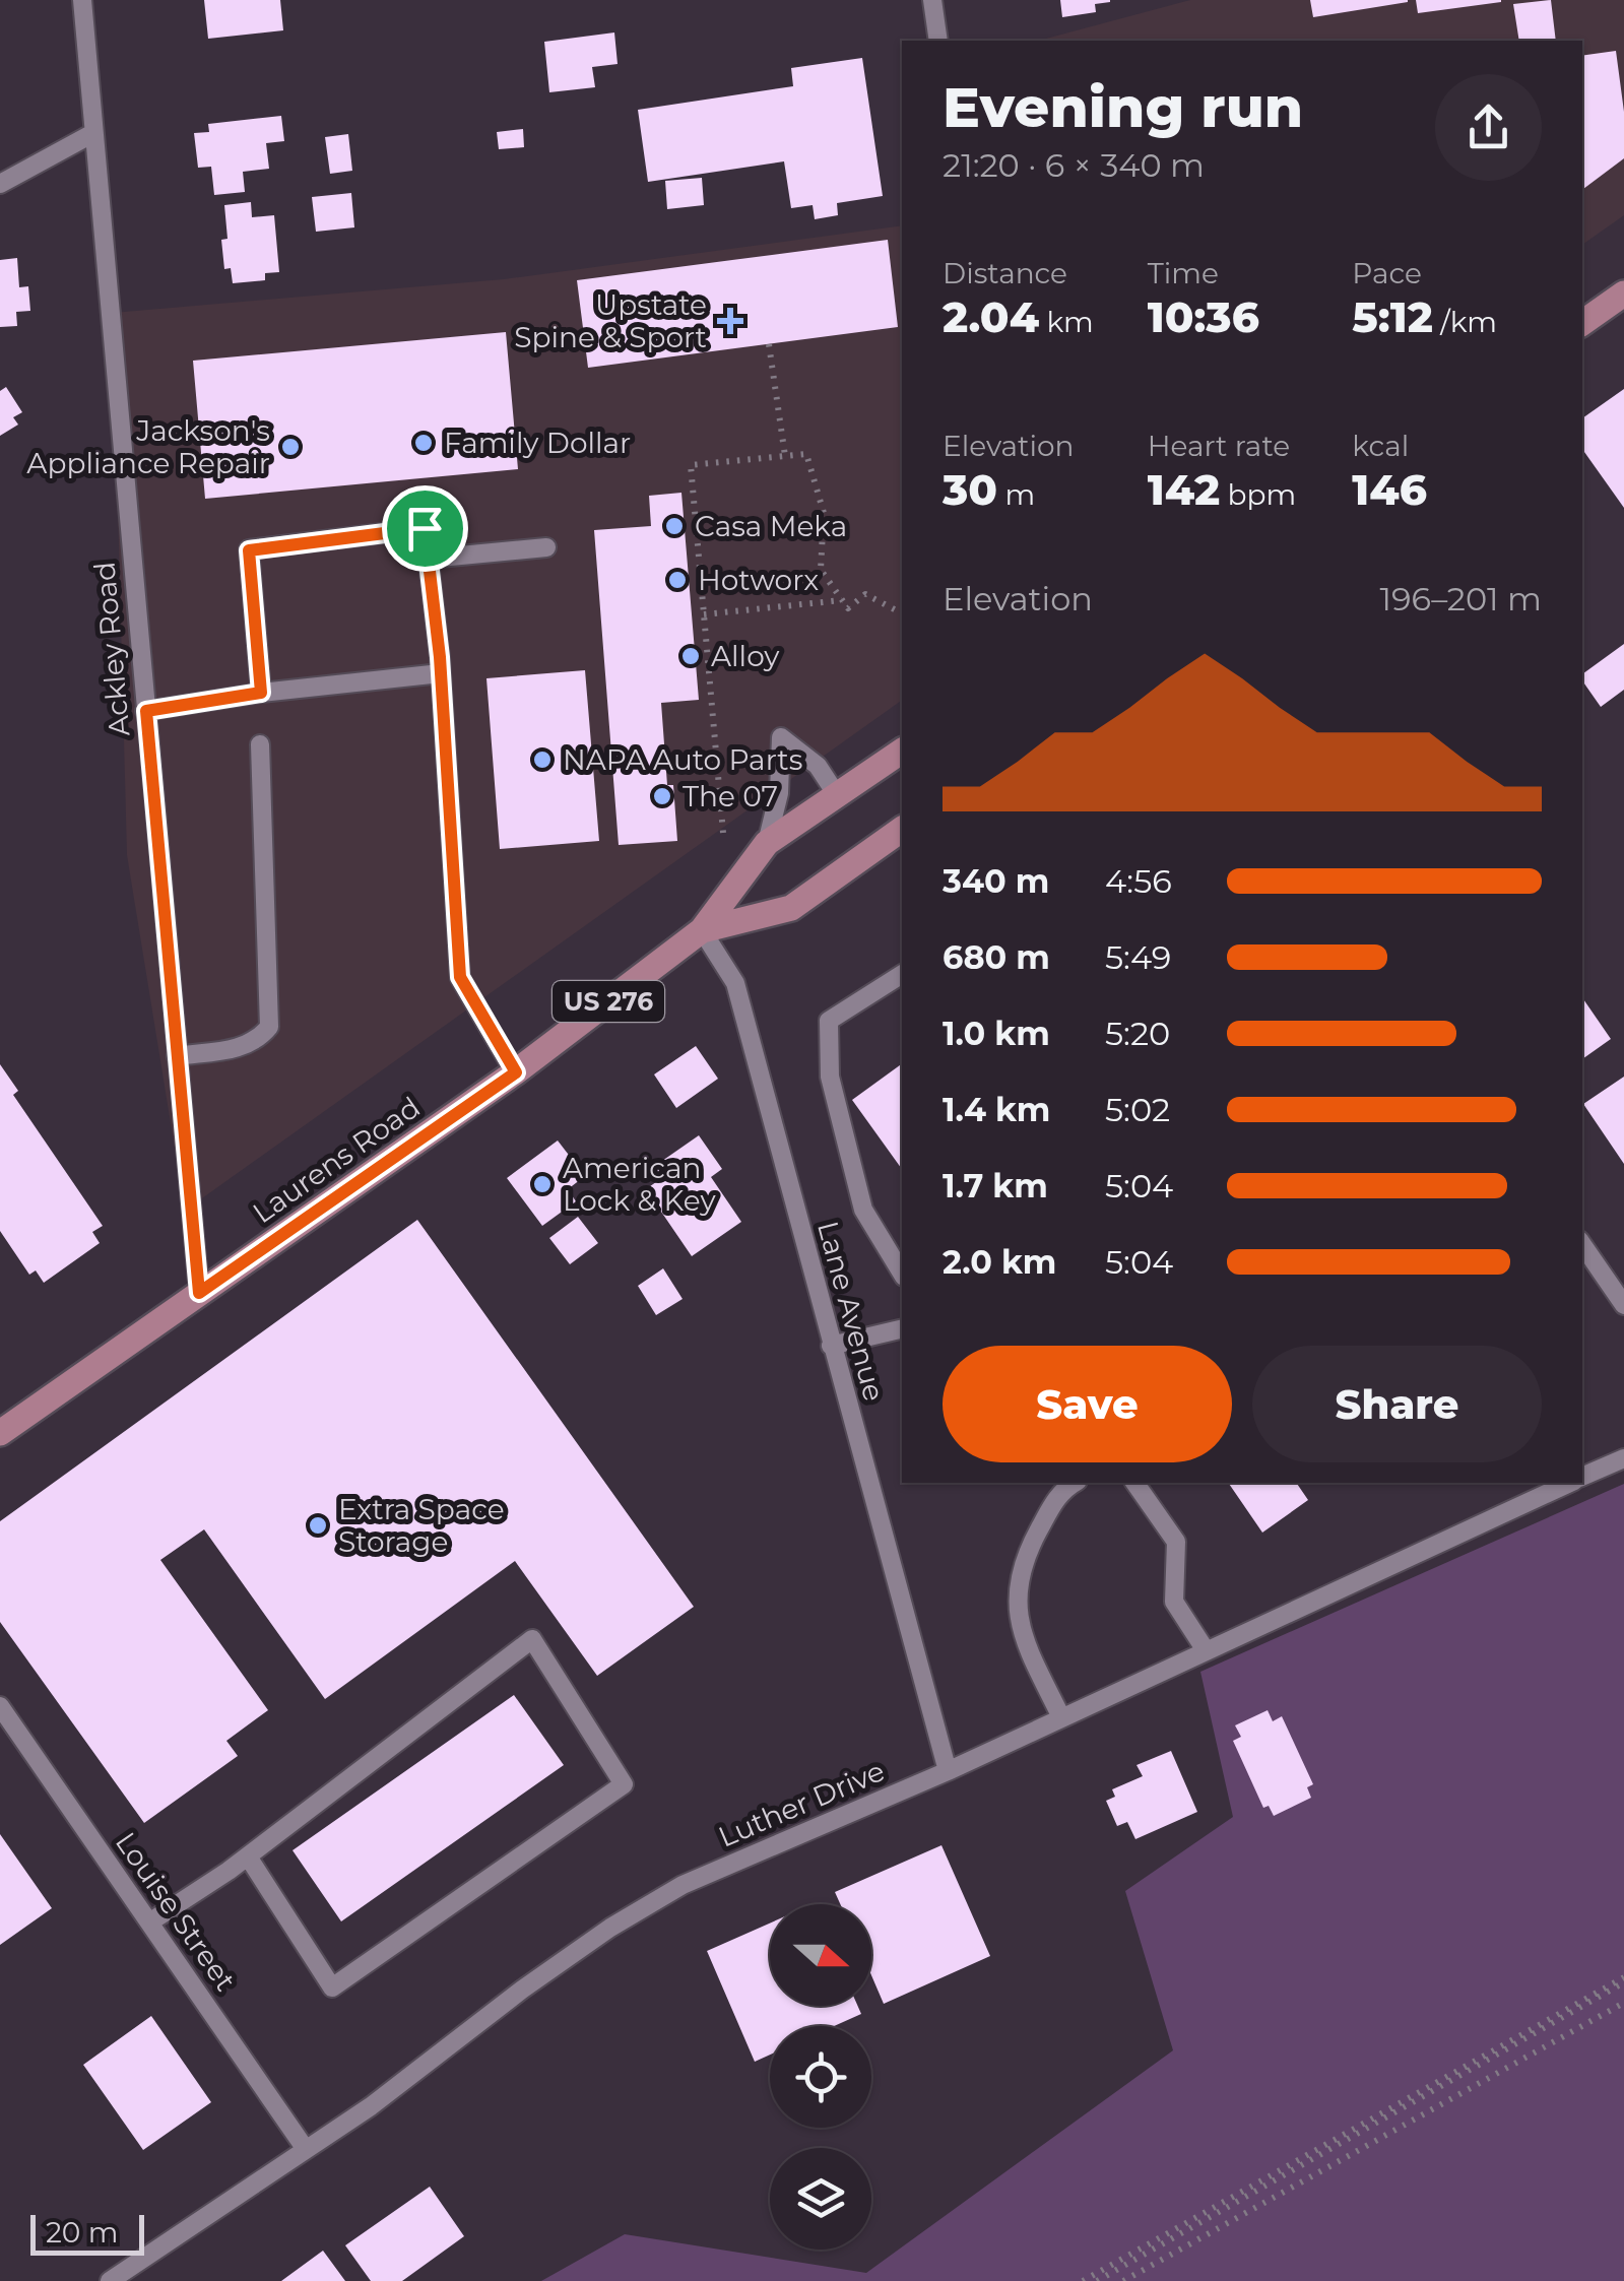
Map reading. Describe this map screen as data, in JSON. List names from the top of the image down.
{
  "streets": {
    "main road": ["US 276", "Laurens Road"],
    "street": [
      "Ackley Road",
      "Lane Avenue",
      "Luther Drive",
      "Louise Street"
    ]
  },
  "crossings": [
    ["Ackley Road", "Laurens Road"],
    ["Laurens Road", "Lane Avenue"],
    ["Lane Avenue", "Luther Drive"],
    ["Luther Drive", "Louise Street"]
  ],
  "places": {
    "health": ["Upstate Spine & Sport"],
    "other": [
      "Family Dollar",
      "Jackson's Appliance Repair",
      "Casa Meka",
      "Hotworx",
      "Alloy",
      "NAPA Auto Parts",
      "The 07",
      "American Lock & Key",
      "Extra Space Storage"
    ]
  },
  "scale_bar": "20 m",
  "north": "right",
  "page": {
    "heading": ["Evening run", "21:20 · 6 × 340 m"],
    "stats": [
      ["Distance", "2.04 km"],
      ["Time", "10:36"],
      ["Pace", "5:12 /km"],
      ["Elevation", "30 m"],
      ["Heart rate", "142 bpm"],
      ["kcal", "146"]
    ],
    "chart": ["Elevation", "196–201 m"],
    "list": [
      {
        "name": "340 m",
        "note": "4:56"
      },
      {
        "name": "680 m",
        "note": "5:49"
      },
      {
        "name": "1.0 km",
        "note": "5:20"
      },
      {
        "name": "1.4 km",
        "note": "5:02"
      },
      {
        "name": "1.7 km",
        "note": "5:04"
      },
      {
        "name": "2.0 km",
        "note": "5:04"
      }
    ],
    "buttons": ["Save", "Share"],
    "scale": "20 m"
  }
}
